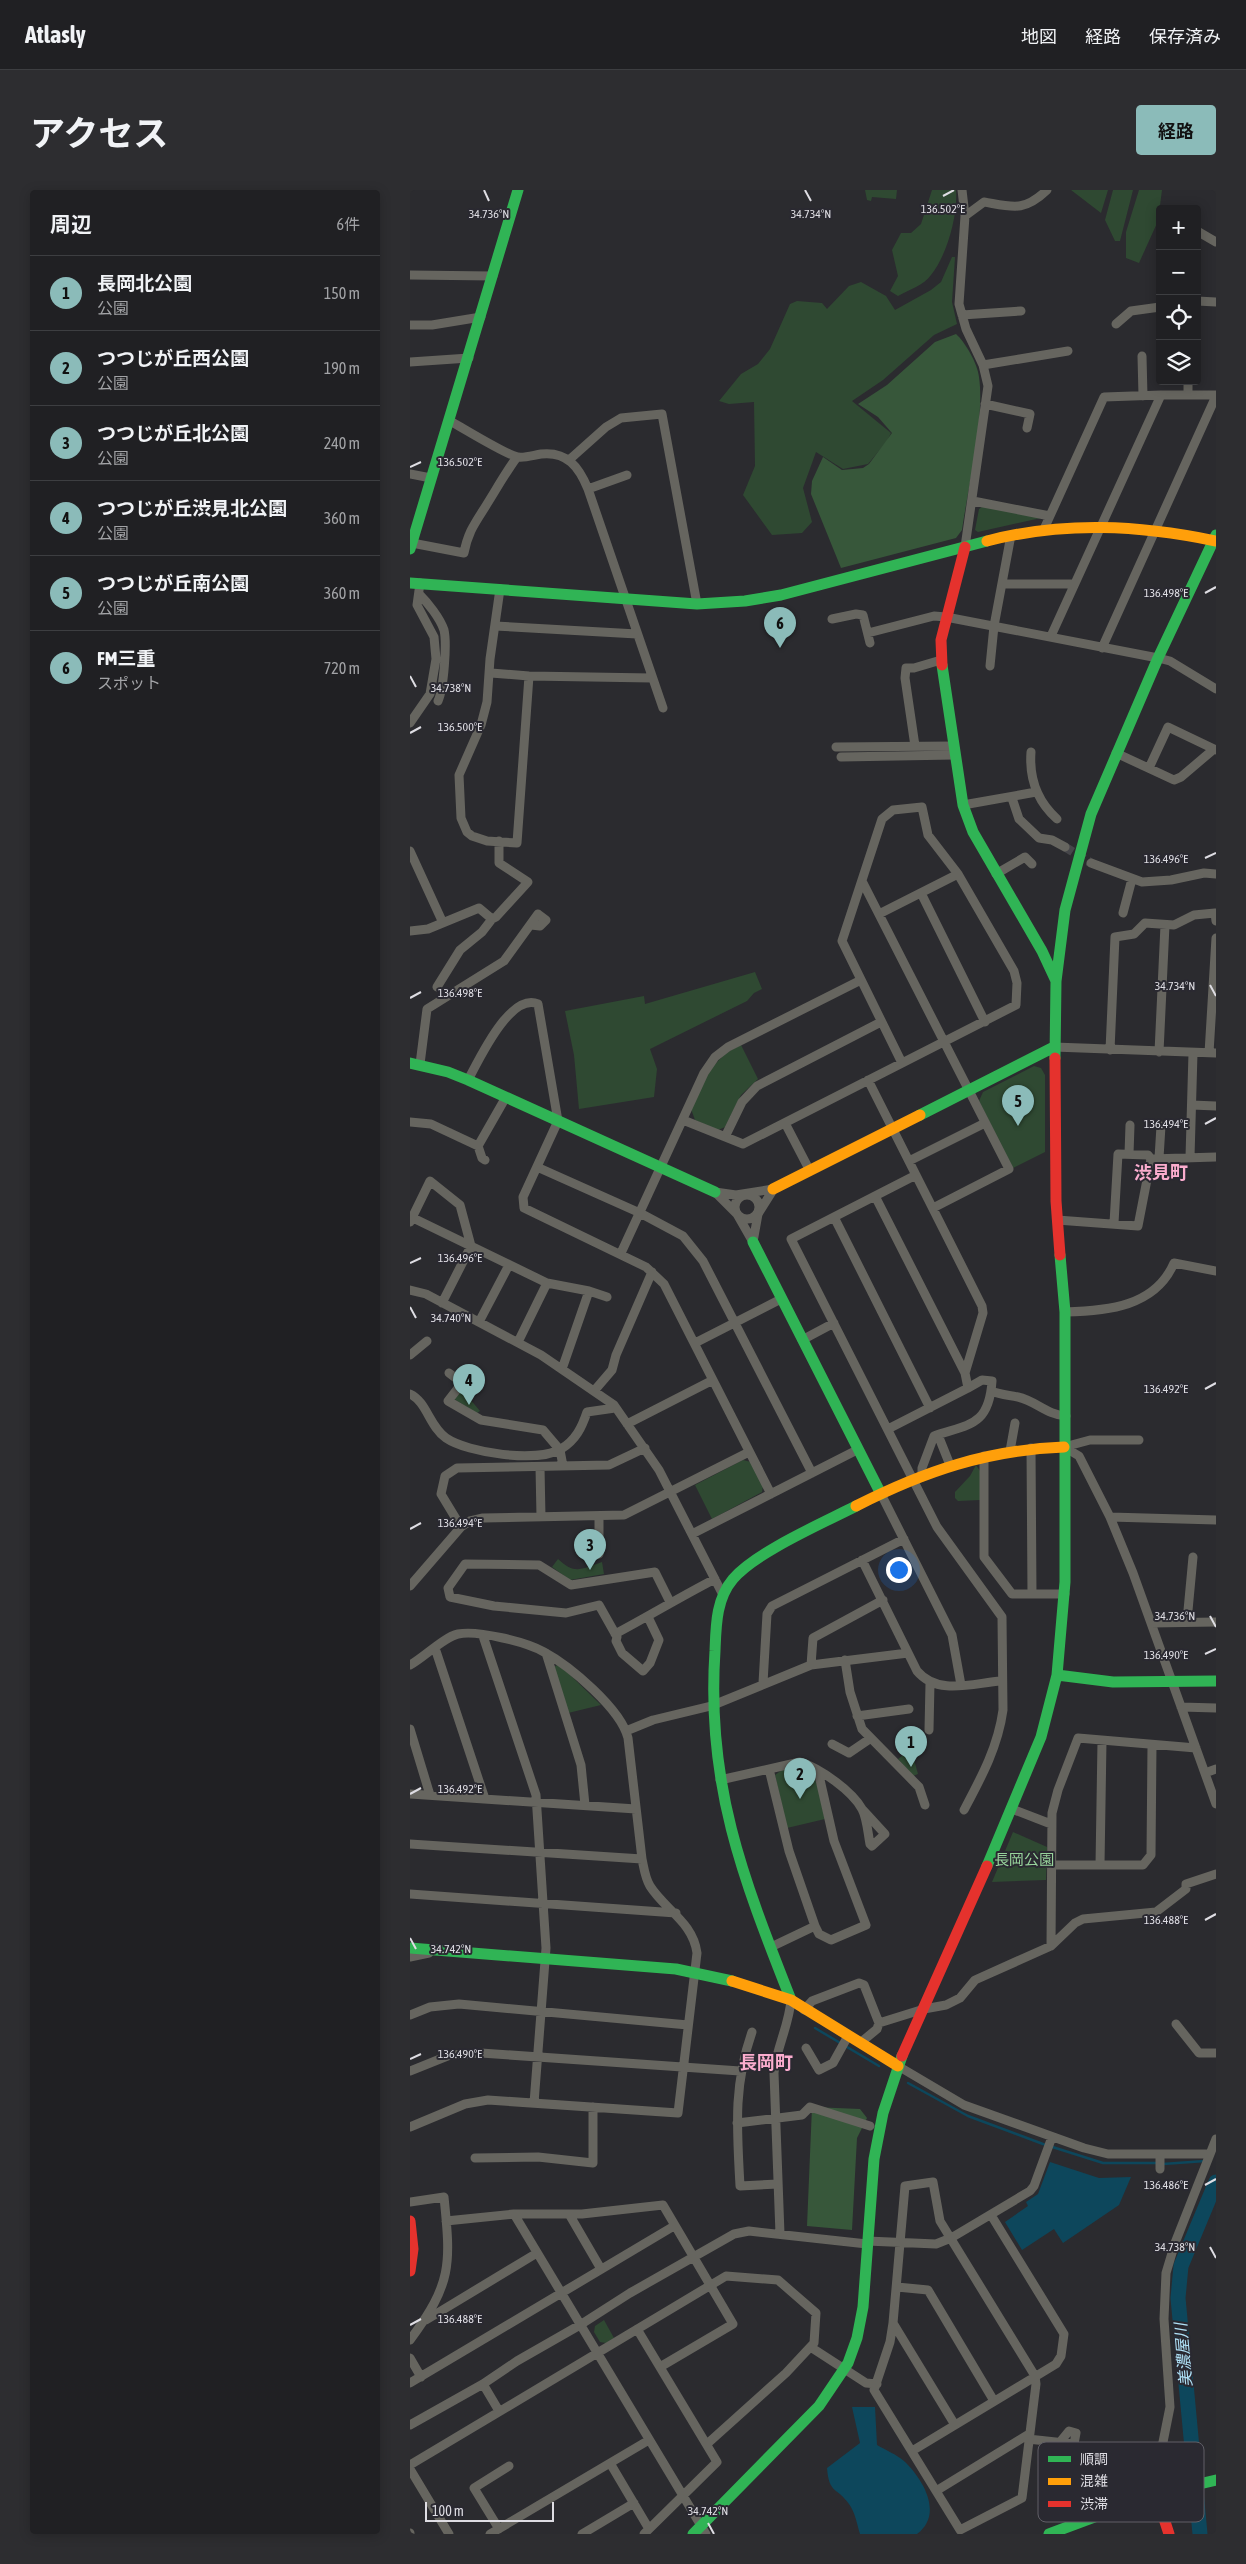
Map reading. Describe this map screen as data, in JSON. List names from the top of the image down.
{
  "districts": ["渋見町", "長岡町"],
  "water": ["美濃屋川"],
  "parks": ["長岡公園"],
  "legend": ["順調", "混雑", "渋滞"],
  "scale_bar": "100 m",
  "page": {
    "header": "Atlasly",
    "nav": ["地図", "経路", "保存済み"],
    "title": "アクセス",
    "buttons": "経路",
    "heading": ["周辺", "6件"],
    "map_buttons": ["+", "−"],
    "list": [
      {
        "mark": "1",
        "name": "長岡北公園",
        "note": "公園",
        "value": "150 m"
      },
      {
        "mark": "2",
        "name": "つつじが丘西公園",
        "note": "公園",
        "value": "190 m"
      },
      {
        "mark": "3",
        "name": "つつじが丘北公園",
        "note": "公園",
        "value": "240 m"
      },
      {
        "mark": "4",
        "name": "つつじが丘渋見北公園",
        "note": "公園",
        "value": "360 m"
      },
      {
        "mark": "5",
        "name": "つつじが丘南公園",
        "note": "公園",
        "value": "360 m"
      },
      {
        "mark": "6",
        "name": "FM三重",
        "note": "スポット",
        "value": "720 m"
      }
    ],
    "pins": [
      "6",
      "5",
      "4",
      "3",
      "1",
      "2"
    ],
    "scale": "100 m"
  },
  "coordinates": [
    "136.502°E",
    "34.736°N",
    "34.734°N",
    "136.498°E",
    "34.738°N",
    "136.500°E",
    "136.496°E",
    "136.494°E",
    "34.740°N",
    "136.492°E",
    "136.490°E",
    "136.488°E",
    "34.742°N",
    "136.486°E"
  ]
}
